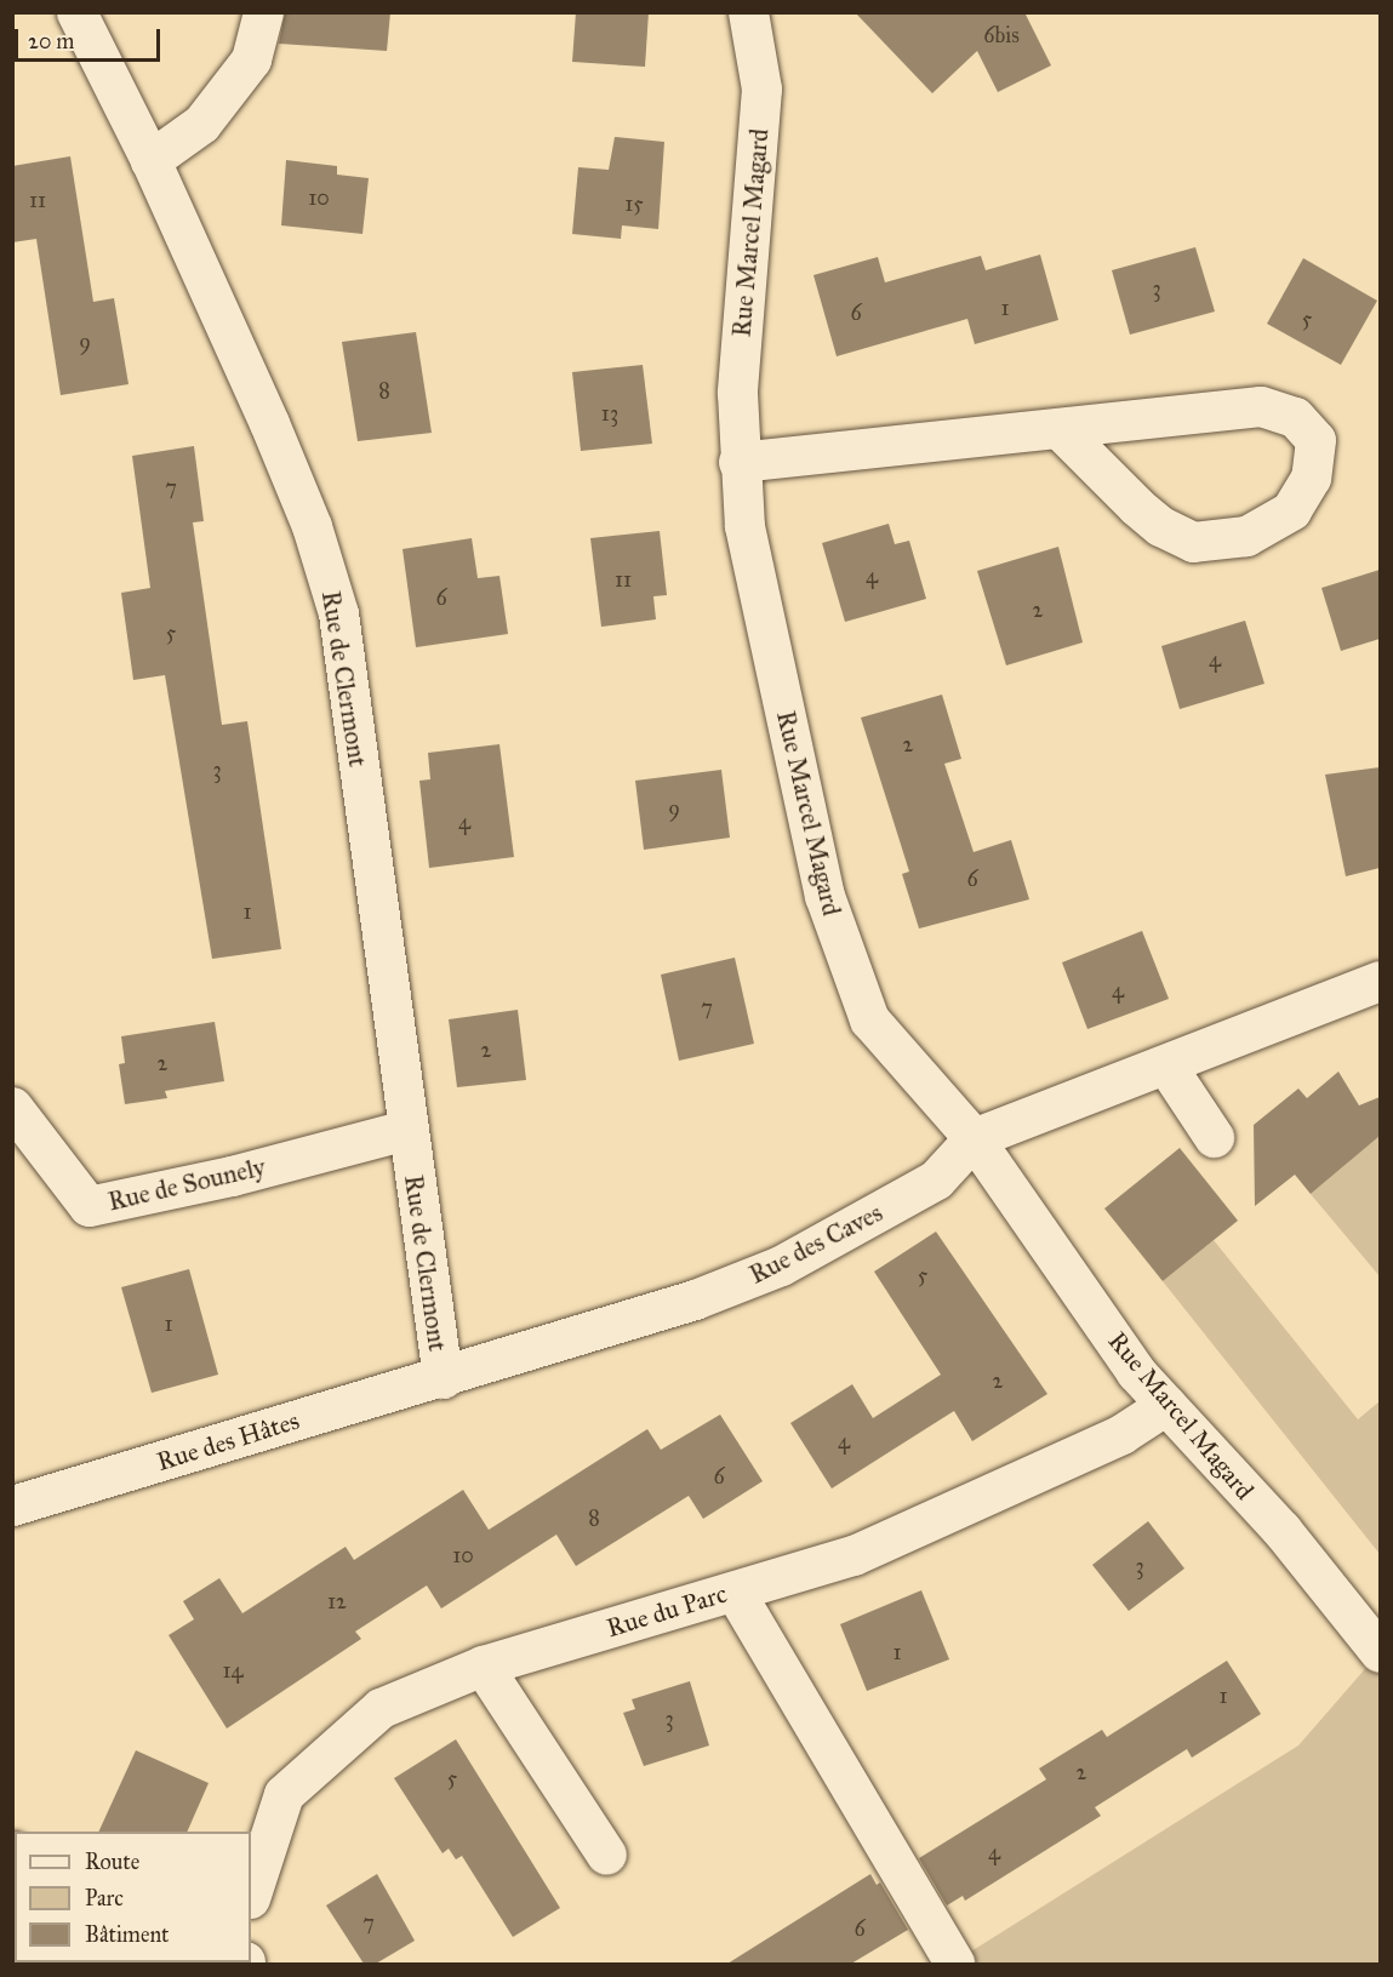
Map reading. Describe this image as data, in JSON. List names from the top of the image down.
{
  "streets": {
    "street": [
      "Rue Marcel Magard",
      "Rue de Clermont",
      "Rue de Sounely",
      "Rue des Caves",
      "Rue des Hâtes",
      "Rue du Parc"
    ]
  },
  "crossings": [
    ["Rue Marcel Magard", "Rue des Caves"],
    ["Rue Marcel Magard", "Rue du Parc"],
    ["Rue de Clermont", "Rue de Sounely"],
    ["Rue de Clermont", "Rue des Caves"],
    ["Rue de Clermont", "Rue des Hâtes"],
    ["Rue des Caves", "Rue des Hâtes"]
  ],
  "house_numbers": [
    "6bis",
    "10",
    "11",
    "15",
    "3",
    "1",
    "6",
    "5",
    "9",
    "8",
    "13",
    "7",
    "4",
    "11",
    "6",
    "2",
    "5",
    "4",
    "2",
    "3",
    "9",
    "4",
    "6",
    "1",
    "4",
    "7",
    "2",
    "2",
    "5",
    "1",
    "2",
    "4",
    "6",
    "8",
    "10",
    "3",
    "12",
    "1",
    "14",
    "1",
    "3",
    "2",
    "5",
    "4",
    "7",
    "6"
  ],
  "legend": ["Route", "Parc", "Bâtiment"],
  "scale_bar": "20 m"
}
